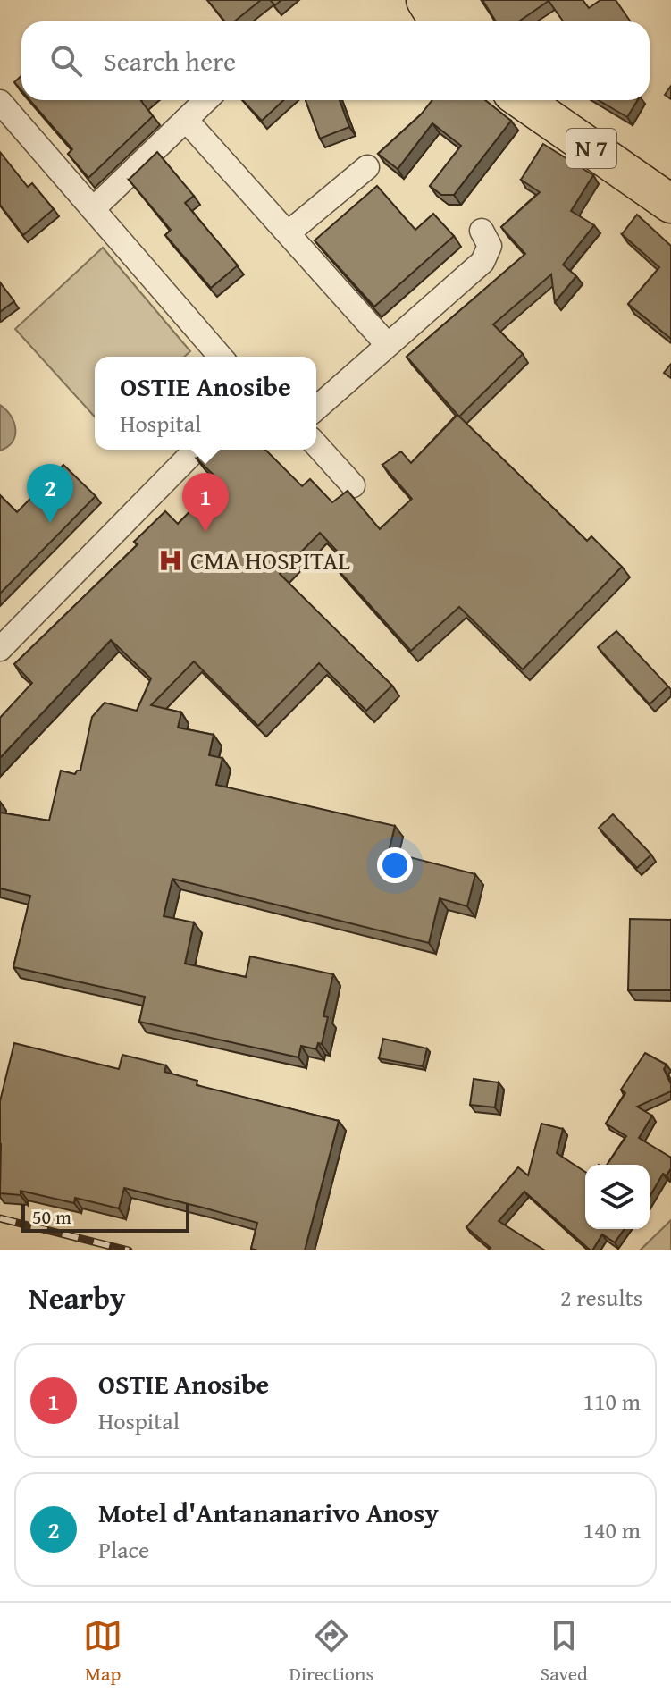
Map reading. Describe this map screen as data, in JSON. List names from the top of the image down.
{
  "streets": {
    "main road": ["N 7"]
  },
  "places": {
    "hospital": ["CMA HOSPITAL"]
  },
  "scale_bar": "50 m",
  "page": {
    "search": "Search here",
    "popup": ["OSTIE Anosibe", "Hospital"],
    "pins": ["2", "1"],
    "scale": "50 m",
    "heading": ["Nearby", "2 results"],
    "list": [
      {
        "mark": "1",
        "name": "OSTIE Anosibe",
        "note": "Hospital",
        "value": "110 m"
      },
      {
        "mark": "2",
        "name": "Motel d'Antananarivo Anosy",
        "note": "Place",
        "value": "140 m"
      }
    ],
    "nav": ["Map", "Directions", "Saved"]
  }
}
